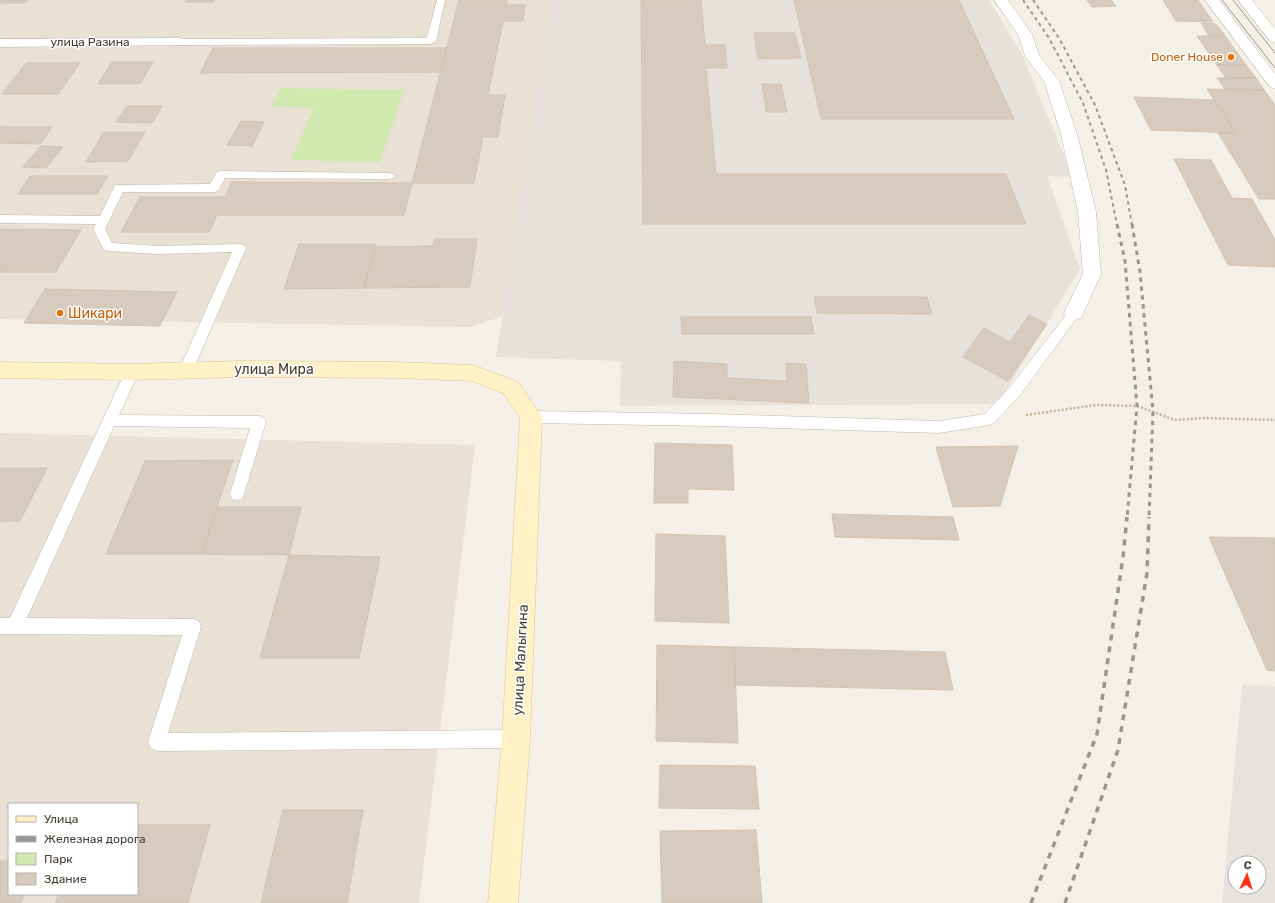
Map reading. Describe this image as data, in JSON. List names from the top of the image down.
{
  "streets": {
    "main road": ["улица Мира", "улица Малыгина"],
    "street": ["улица Разина"]
  },
  "crossings": [
    ["улица Мира", "улица Малыгина"]
  ],
  "places": ["Doner House", "Шикари"],
  "legend": [
    "Улица",
    "Железная дорога",
    "Парк",
    "Здание"
  ],
  "north": "top"
}
